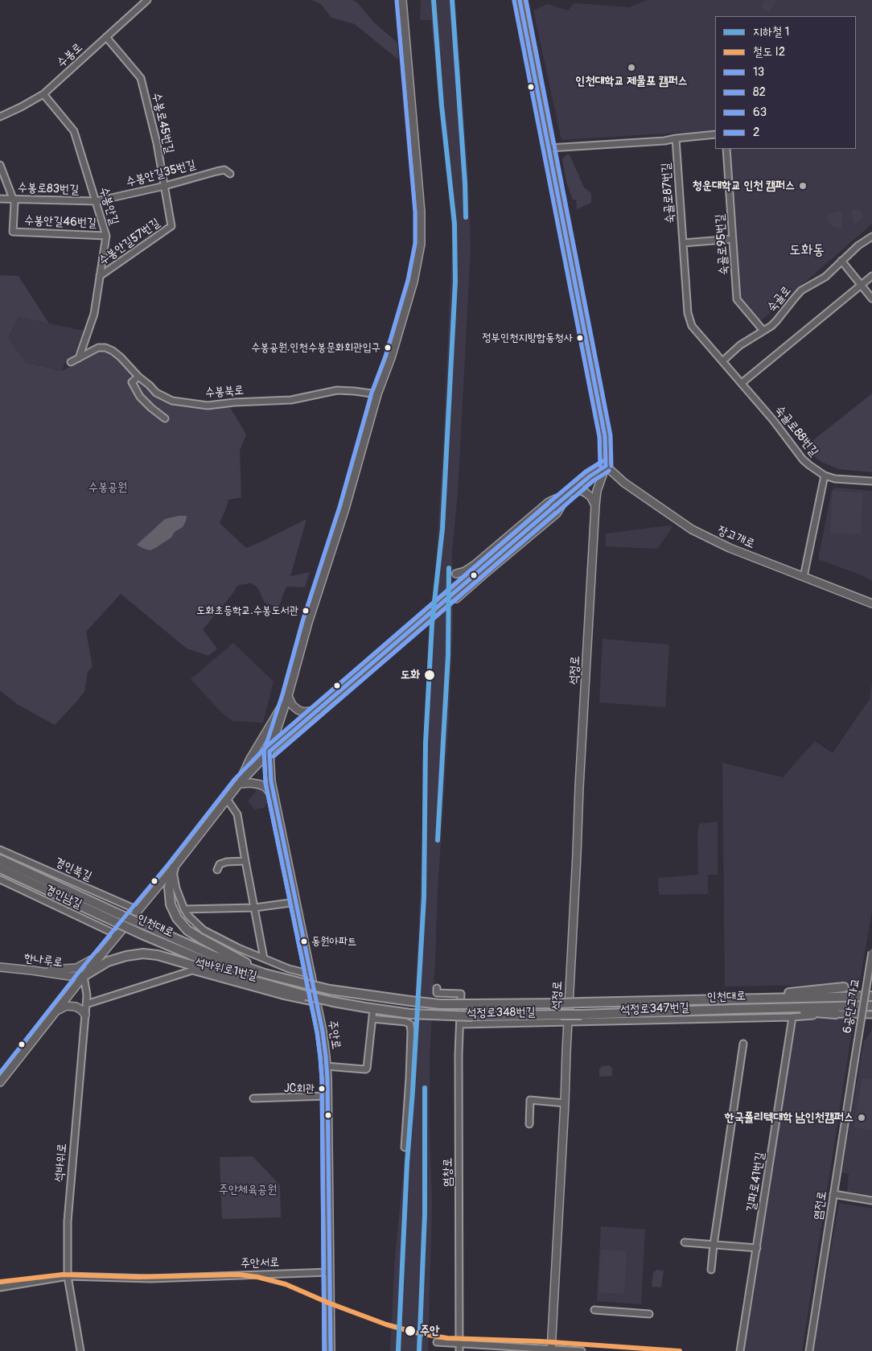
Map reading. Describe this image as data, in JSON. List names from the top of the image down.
{
  "streets": {
    "highway": ["인천대로"],
    "main road": [
      "장고개로",
      "석정로",
      "한나루로",
      "주안로"
    ],
    "street": [
      "수봉로",
      "수봉로45번길",
      "수봉안길35번길",
      "수봉로83번길",
      "숙골로87번길",
      "수봉안길",
      "수봉안길46번길",
      "수봉안길57번길",
      "숙골로95번길",
      "숙골로",
      "수봉북로",
      "숙골로88번길",
      "경인북길",
      "경인남길",
      "석바위로1번길",
      "6공단고가교",
      "석정로347번길",
      "석정로348번길",
      "석바위로",
      "염창로",
      "길파로41번길",
      "염전로",
      "주안서로"
    ]
  },
  "crossings": [
    ["수봉로", "수봉로45번길"],
    ["수봉로", "수봉안길"],
    ["수봉로45번길", "수봉안길35번길"],
    ["수봉로45번길", "수봉안길57번길"],
    ["수봉안길35번길", "수봉로83번길"],
    ["수봉안길35번길", "수봉안길"],
    ["수봉로83번길", "수봉안길"],
    ["수봉로83번길", "수봉안길46번길"],
    ["숙골로87번길", "숙골로"],
    ["숙골로87번길", "숙골로88번길"],
    ["수봉안길", "수봉안길46번길"],
    ["수봉안길", "수봉안길57번길"],
    ["수봉안길", "수봉북로"],
    ["숙골로95번길", "숙골로"],
    ["숙골로", "숙골로88번길"],
    ["장고개로", "석정로"],
    ["석정로", "석정로347번길"],
    ["석정로", "석정로348번길"],
    ["한나루로", "석바위로"],
    ["석바위로1번길", "주안로"],
    ["석바위로1번길", "석바위로"],
    ["6공단고가교", "염전로"],
    ["석정로347번길", "석정로348번길"],
    ["석정로347번길", "길파로41번길"],
    ["석정로348번길", "염창로"],
    ["주안로", "주안서로"],
    ["석바위로", "주안서로"]
  ],
  "districts": ["도화동"],
  "parks": ["수봉공원", "주안체육공원"],
  "places": [
    "인천대학교 제물포 캠퍼스",
    "청운대학교 인천 캠퍼스",
    "정부인천지방합동청사",
    "수봉공원.인천수봉문화회관입구",
    "도화초등학교.수봉도서관",
    "도화",
    "동원아파트",
    "JC회관",
    "한국폴리텍대학 남인천캠퍼스",
    "주안"
  ],
  "lines": [
    "metro line 1",
    "transit line 13",
    "transit line 2",
    "transit line 82",
    "transit line 63",
    "rail line I2"
  ],
  "legend": [
    "지하철 1",
    "철도 I2",
    "13",
    "82",
    "63",
    "2"
  ]
}
